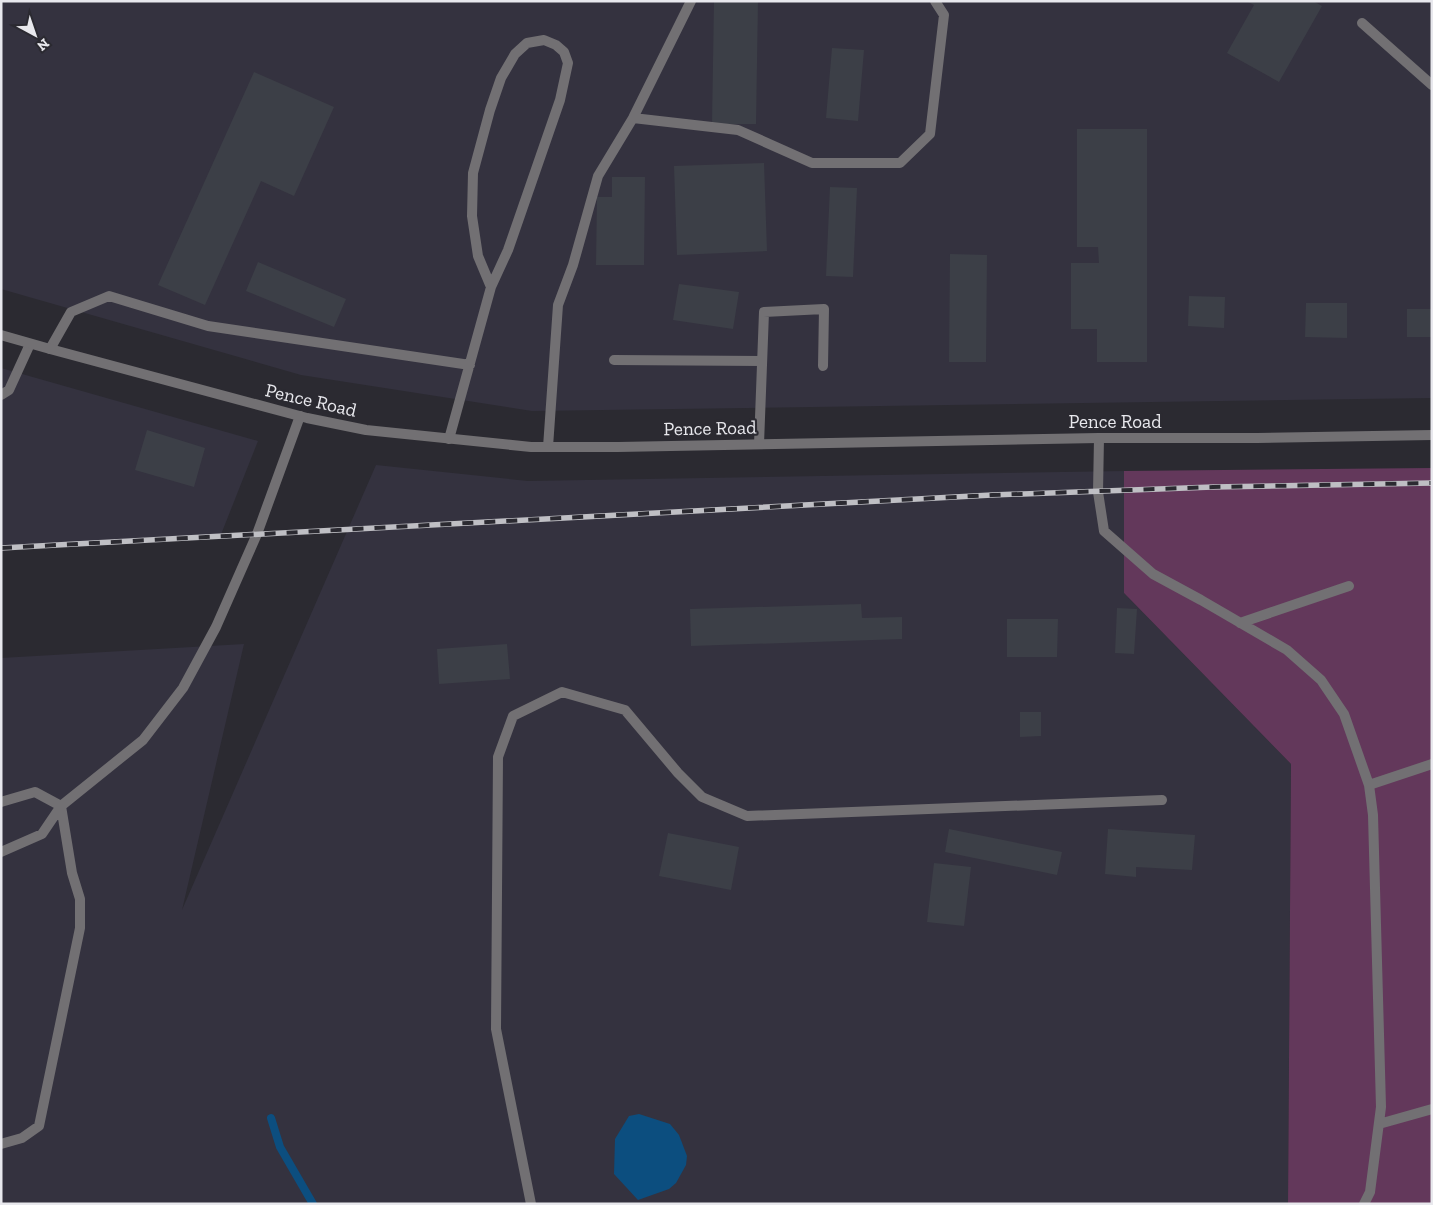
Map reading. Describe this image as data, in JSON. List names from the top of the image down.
{
  "streets": {
    "street": ["Pence Road"]
  },
  "north": "bottom right"
}
